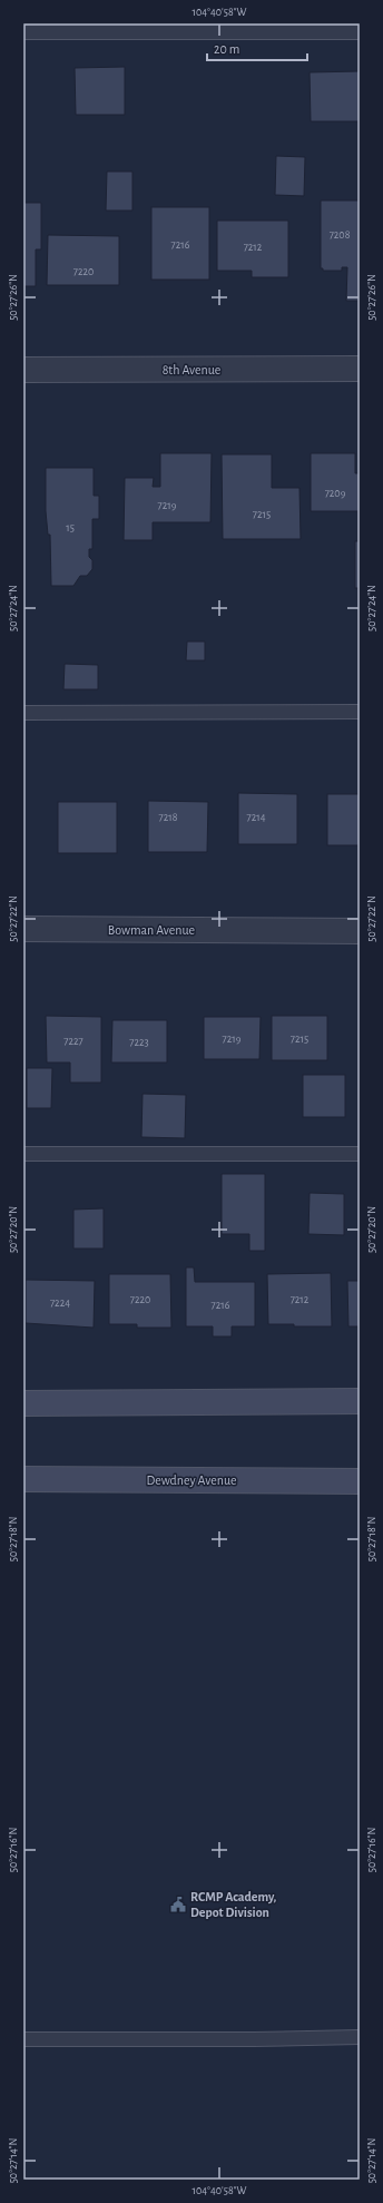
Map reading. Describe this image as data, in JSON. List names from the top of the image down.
{
  "streets": {
    "main road": ["Dewdney Avenue"],
    "street": ["8th Avenue", "Bowman Avenue"]
  },
  "places": {
    "public building": ["RCMP Academy, Depot Division"]
  },
  "house_numbers": [
    "7208",
    "7216",
    "7212",
    "7220",
    "7209",
    "7219",
    "7215",
    "15",
    "7218",
    "7214",
    "7219",
    "7215",
    "7227",
    "7223",
    "7220",
    "7212",
    "7224",
    "7216"
  ],
  "scale_bar": "20 m",
  "coordinates": [
    "104°40'58\"W",
    "50°27'26\"N",
    "50°27'24\"N",
    "50°27'22\"N",
    "50°27'20\"N",
    "50°27'18\"N",
    "50°27'16\"N",
    "50°27'14\"N"
  ]
}
